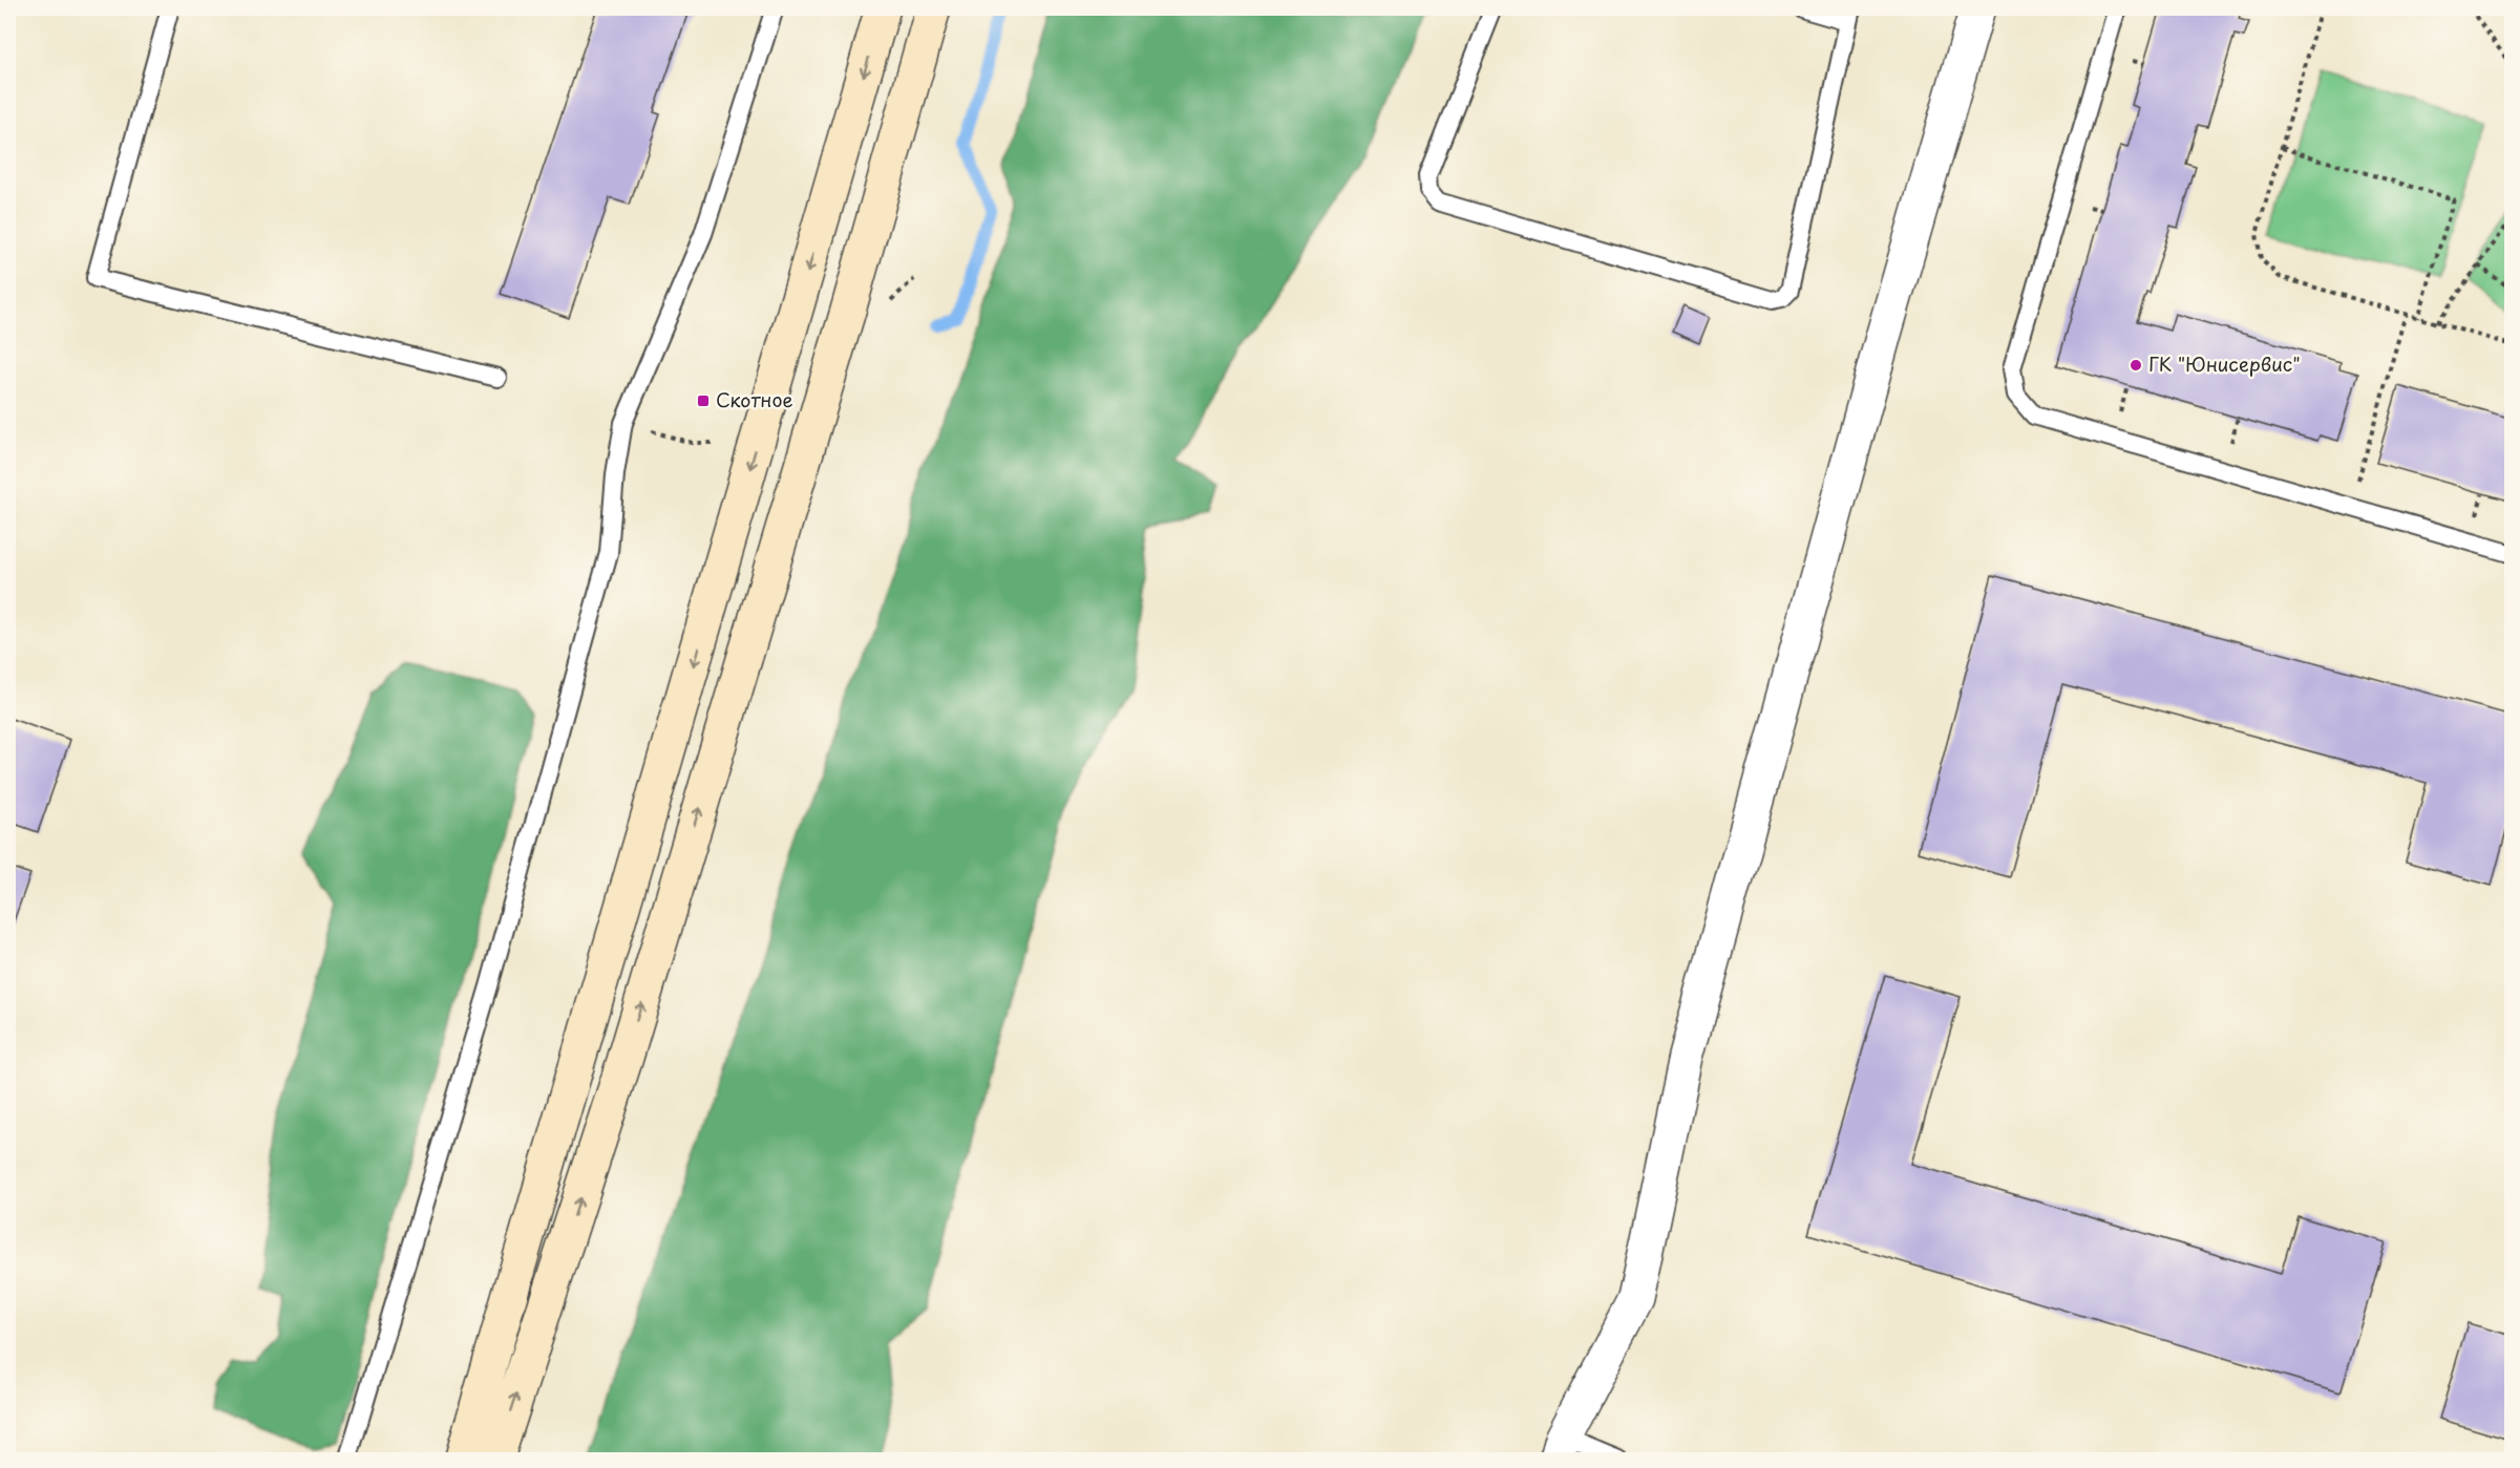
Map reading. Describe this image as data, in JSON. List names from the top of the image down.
{
  "places": {
    "other": ["ГК \"Юнисервис\""],
    "transit": ["Скотное"]
  }
}
